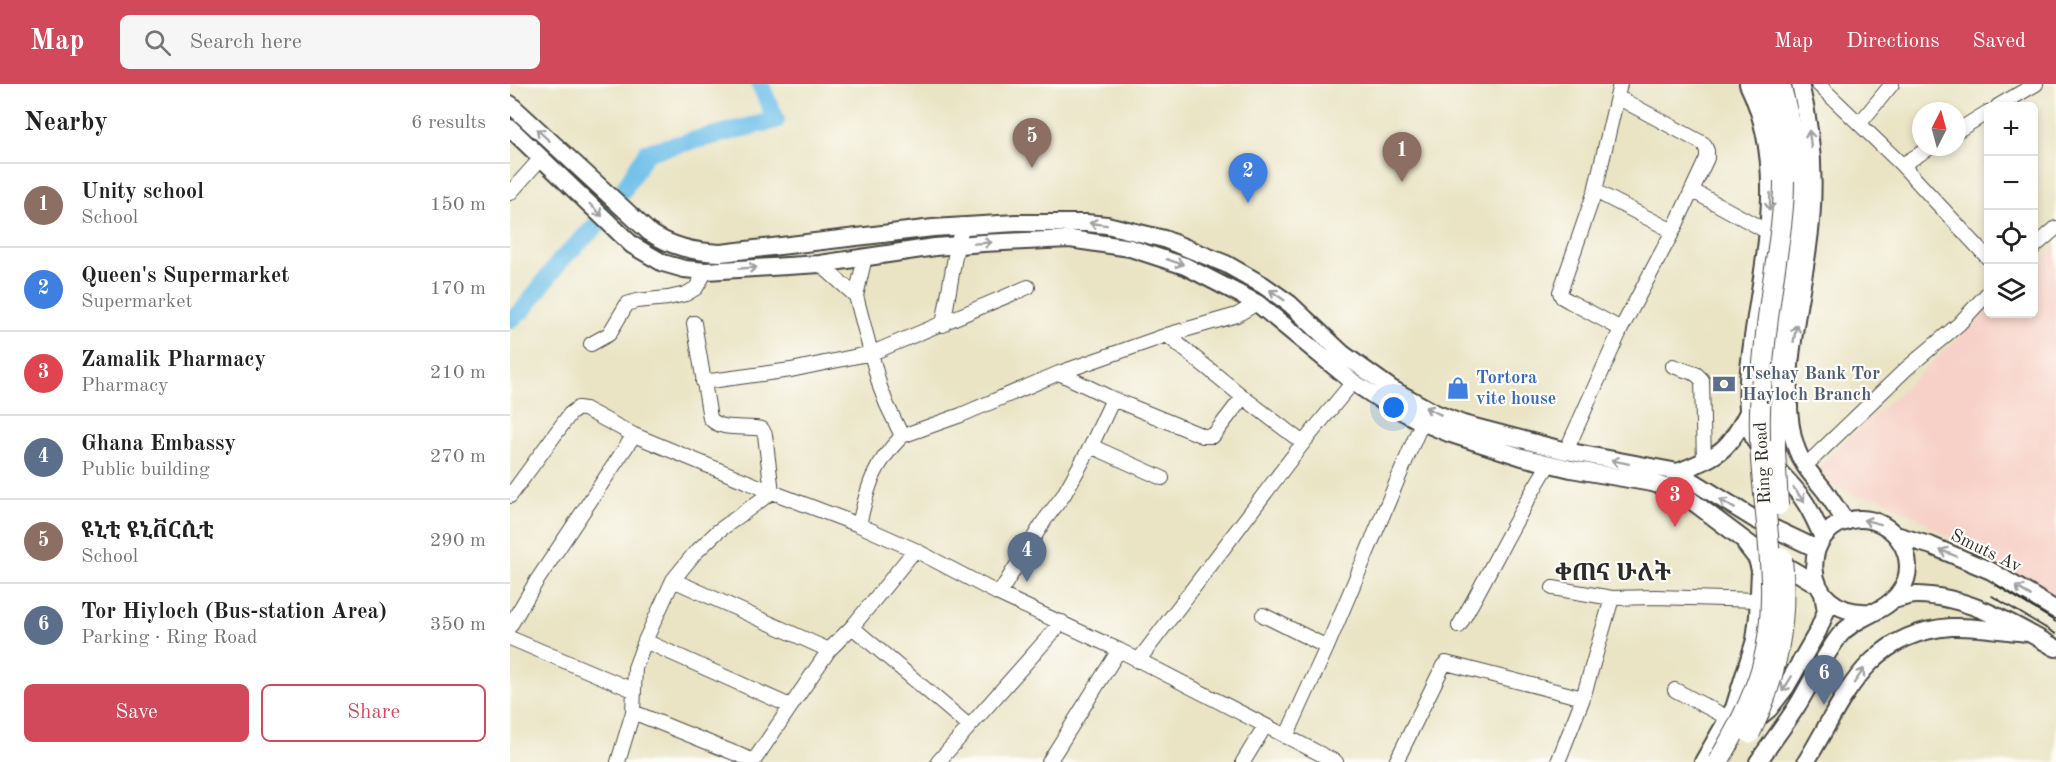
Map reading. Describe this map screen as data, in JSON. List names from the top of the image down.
{
  "streets": {
    "highway": ["Ring Road"],
    "main road": ["Smuts Av"]
  },
  "districts": ["ቀጠና ሁለት"],
  "places": {
    "bank": ["Tsehay Bank Tor Hayloch Branch"],
    "shop": ["Tortora vite house"]
  },
  "north": "top",
  "page": {
    "header": "Map",
    "search": "Search here",
    "nav": ["Map", "Directions", "Saved"],
    "heading": ["Nearby", "6 results"],
    "map_buttons": ["+", "−"],
    "pins": [
      "5",
      "1",
      "2",
      "3",
      "4",
      "6"
    ],
    "list": [
      {
        "mark": "1",
        "name": "Unity school",
        "note": "School",
        "value": "150 m"
      },
      {
        "mark": "2",
        "name": "Queen's Supermarket",
        "note": "Supermarket",
        "value": "170 m"
      },
      {
        "mark": "3",
        "name": "Zamalik Pharmacy",
        "note": "Pharmacy",
        "value": "210 m"
      },
      {
        "mark": "4",
        "name": "Ghana Embassy",
        "note": "Public building",
        "value": "270 m"
      },
      {
        "mark": "5",
        "name": "ዩኒቲ ዩኒቨርሲቲ",
        "note": "School",
        "value": "290 m"
      },
      {
        "mark": "6",
        "name": "Tor Hiyloch (Bus-station Area)",
        "note": "Parking · Ring Road",
        "value": "350 m"
      }
    ],
    "buttons": ["Save", "Share"]
  }
}
